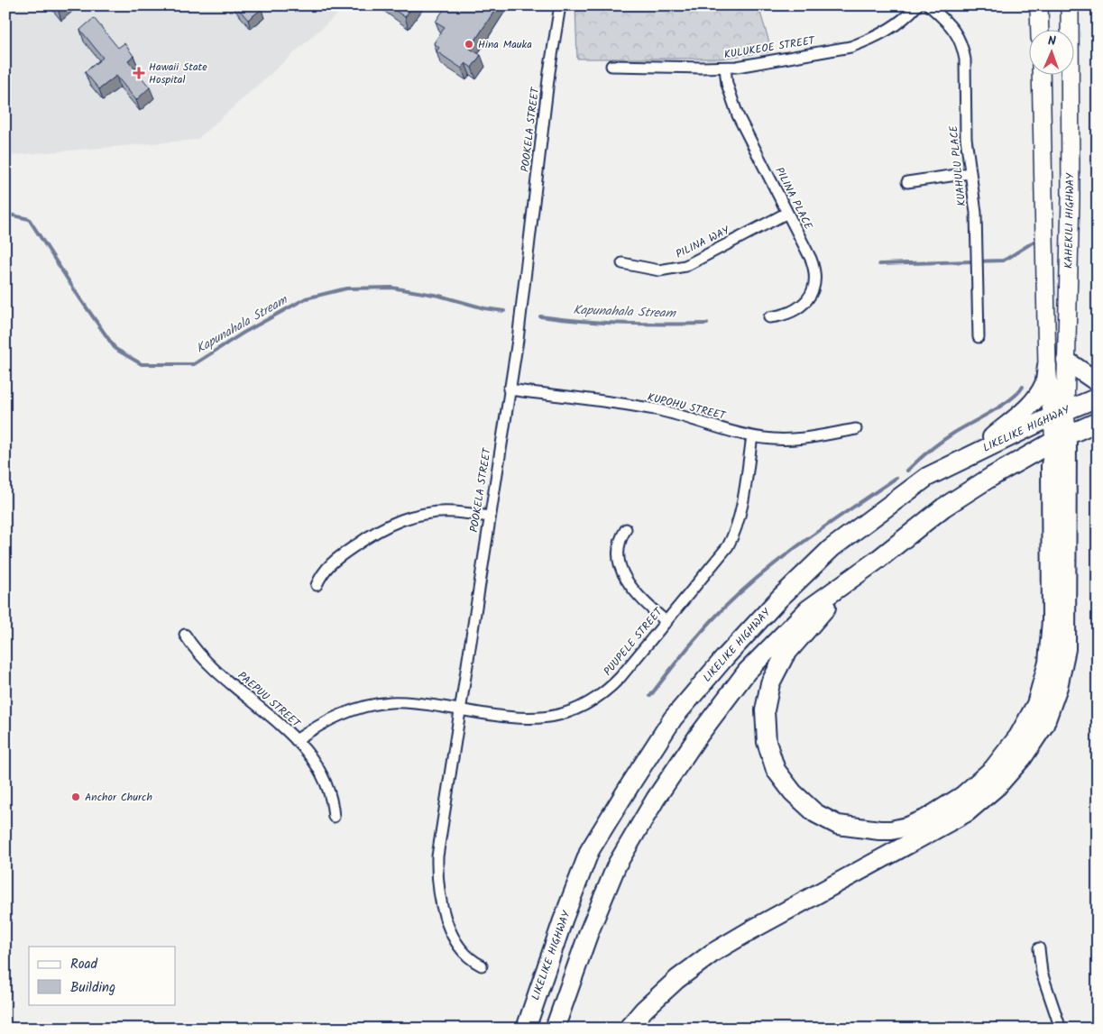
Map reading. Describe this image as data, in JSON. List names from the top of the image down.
{
  "streets": {
    "highway": ["LIKELIKE HIGHWAY"],
    "main road": ["KAHEKILI HIGHWAY"],
    "street": [
      "KULUKEOE STREET",
      "POOKELA STREET",
      "KUAHULU PLACE",
      "PILINA PLACE",
      "PILINA WAY",
      "KUPOHU STREET",
      "PUUPELE STREET",
      "PAEPUU STREET"
    ]
  },
  "crossings": [
    ["KULUKEOE STREET", "PILINA PLACE"],
    ["POOKELA STREET", "KUPOHU STREET"],
    ["POOKELA STREET", "PUUPELE STREET"],
    ["PILINA PLACE", "PILINA WAY"],
    ["KAHEKILI HIGHWAY", "LIKELIKE HIGHWAY"],
    ["KUPOHU STREET", "PUUPELE STREET"],
    ["PUUPELE STREET", "PAEPUU STREET"]
  ],
  "water": ["Kapunahala Stream"],
  "places": {
    "other": ["Hina Mauka", "Anchor Church"],
    "health": ["Hawaii State Hospital"]
  },
  "legend": ["Road", "Building"],
  "north": "top"
}
